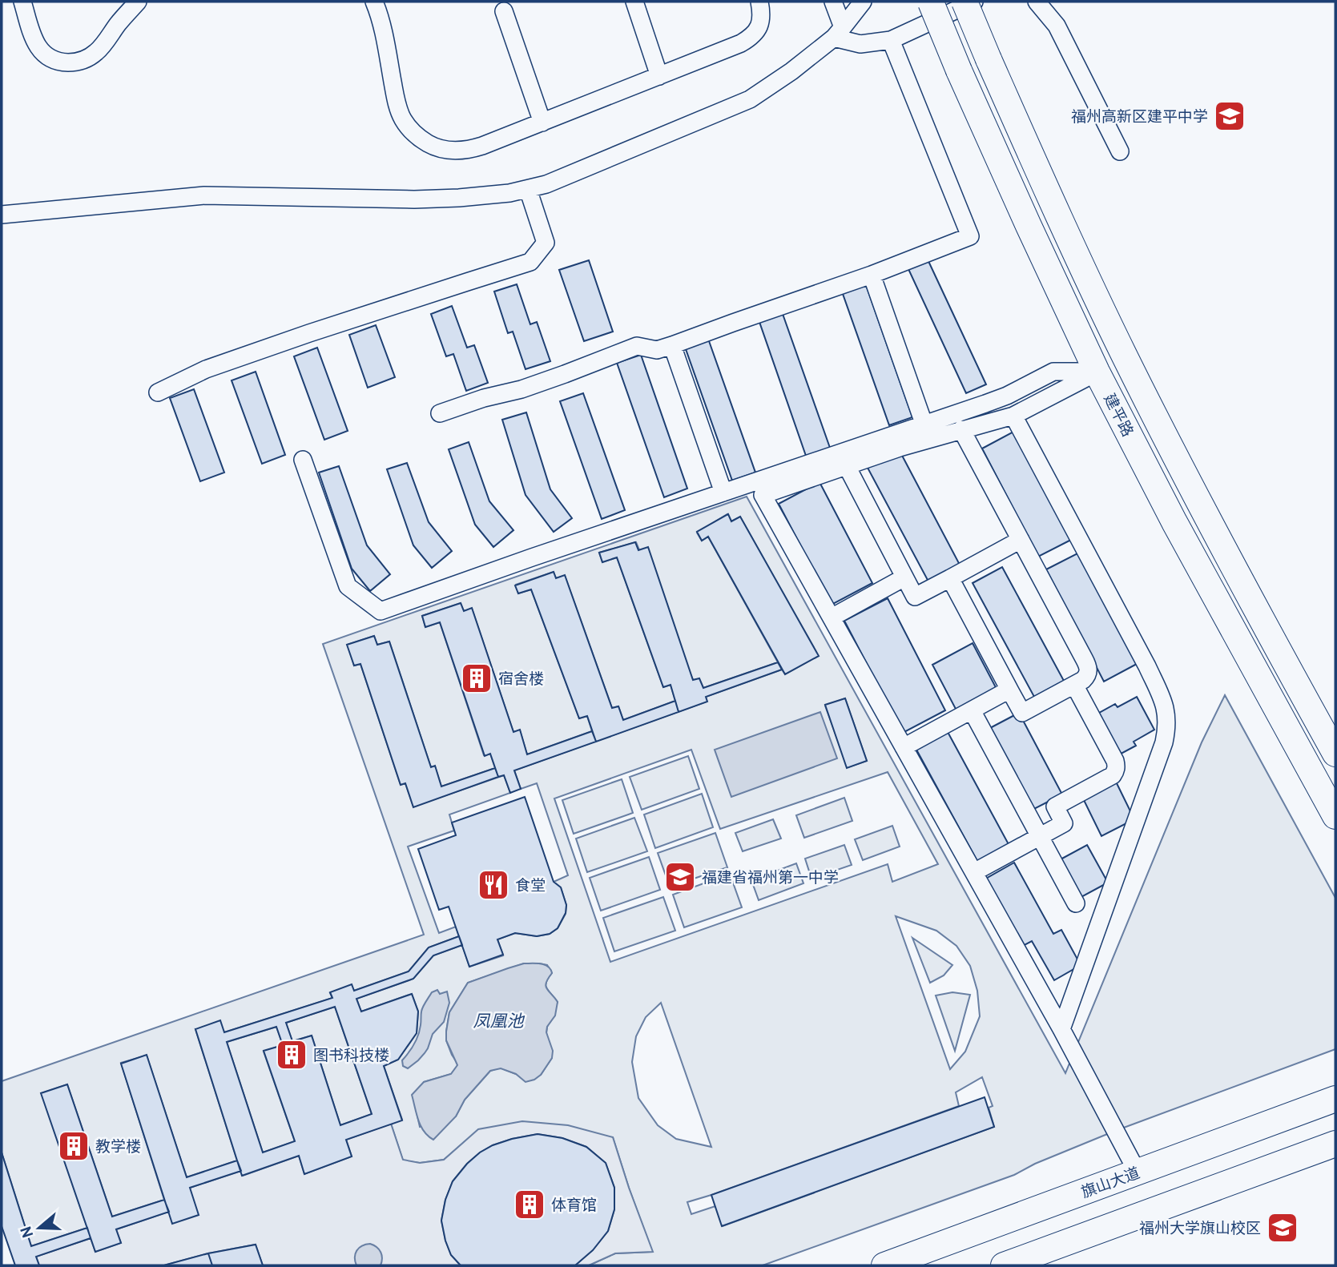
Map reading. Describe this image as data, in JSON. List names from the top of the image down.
{
  "streets": {
    "highway": ["建平路", "旗山大道"]
  },
  "water": ["凤凰池"],
  "places": {
    "school or university": ["福州高新区建平中学", "福建省福州第一中学", "福州大学旗山校区"],
    "building": [
      "宿舍楼",
      "图书科技楼",
      "教学楼",
      "体育馆"
    ],
    "restaurant": ["食堂"]
  },
  "north": "left"
}
